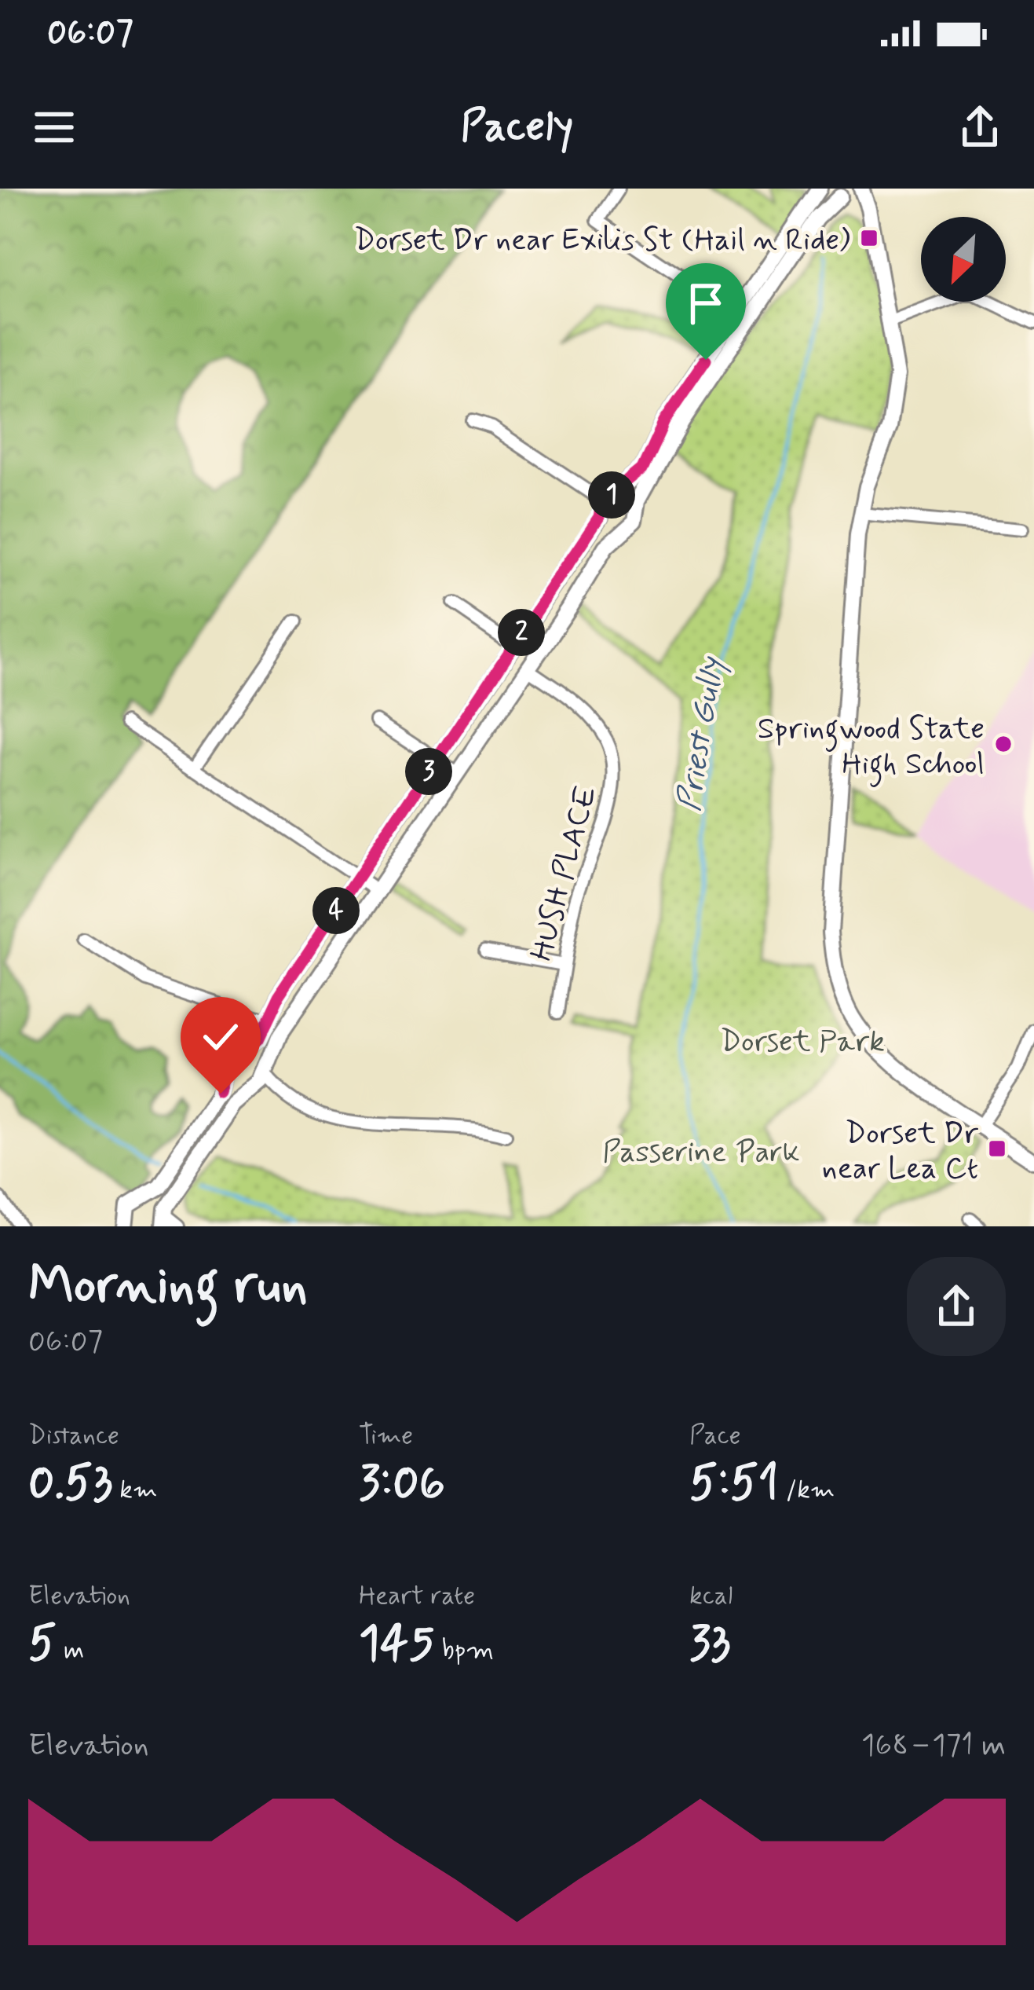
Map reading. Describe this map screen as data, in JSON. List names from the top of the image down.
{
  "streets": {
    "street": ["HUSH PLACE"]
  },
  "water": ["Priest Gully"],
  "parks": ["Dorset Park", "Passerine Park"],
  "places": {
    "transit": ["Dorset Dr near Exilis St (Hail n Ride)", "Dorset Dr near Lea Ct"],
    "other": ["Springwood State High School"]
  },
  "north": "bottom left",
  "page": {
    "status": "06:07",
    "header": "Pacely",
    "pins": [
      "1",
      "2",
      "3",
      "4"
    ],
    "heading": ["Morning run", "06:07"],
    "stats": [
      ["Distance", "0.53 km"],
      ["Time", "3:06"],
      ["Pace", "5:51 /km"],
      ["Elevation", "5 m"],
      ["Heart rate", "145 bpm"],
      ["kcal", "33"]
    ],
    "chart": ["Elevation", "168–171 m"]
  }
}
